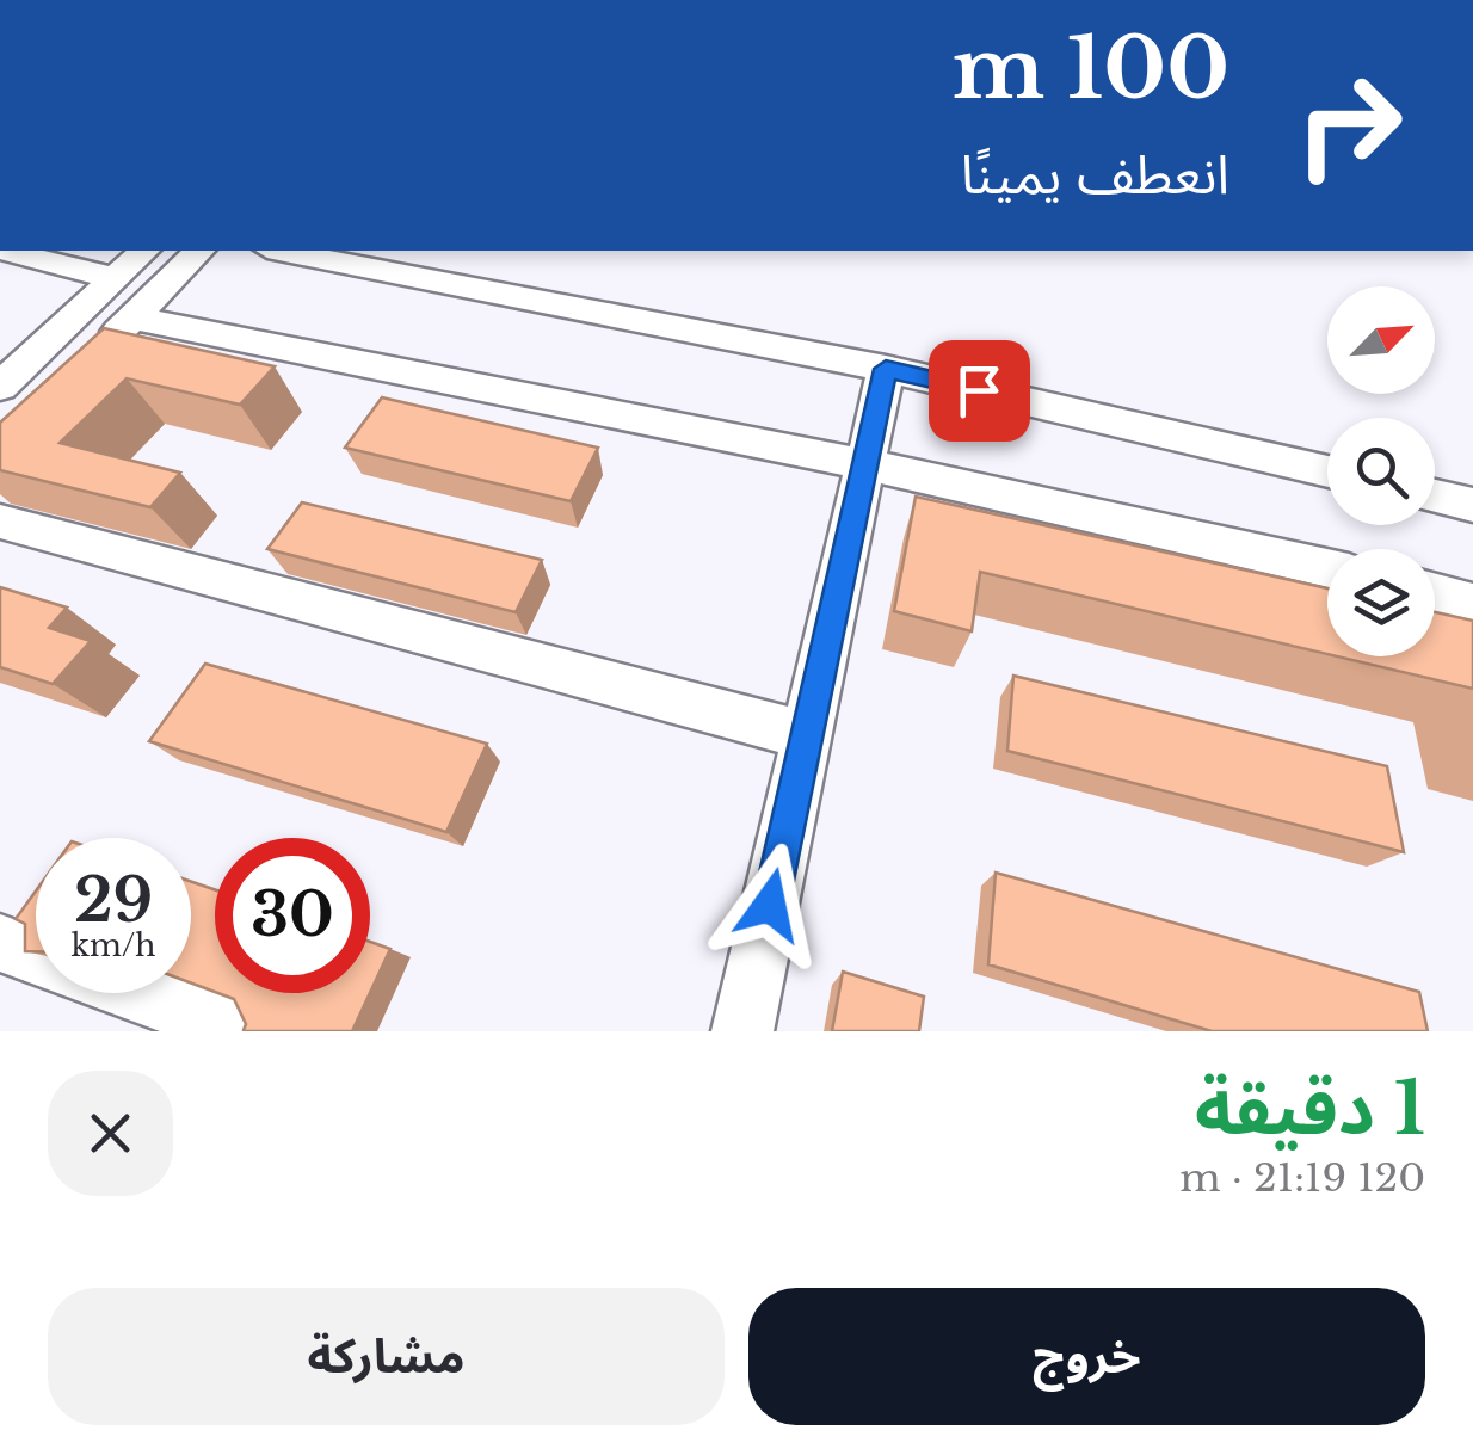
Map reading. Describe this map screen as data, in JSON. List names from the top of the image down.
{
  "north": "top right",
  "page": {
    "turn": ["100 m", "انعطف يمينًا"],
    "speed": "29 km/h",
    "limit": "30",
    "heading": ["1 دقيقة", "120 m · 21:19"],
    "buttons": ["خروج", "مشاركة"]
  }
}
